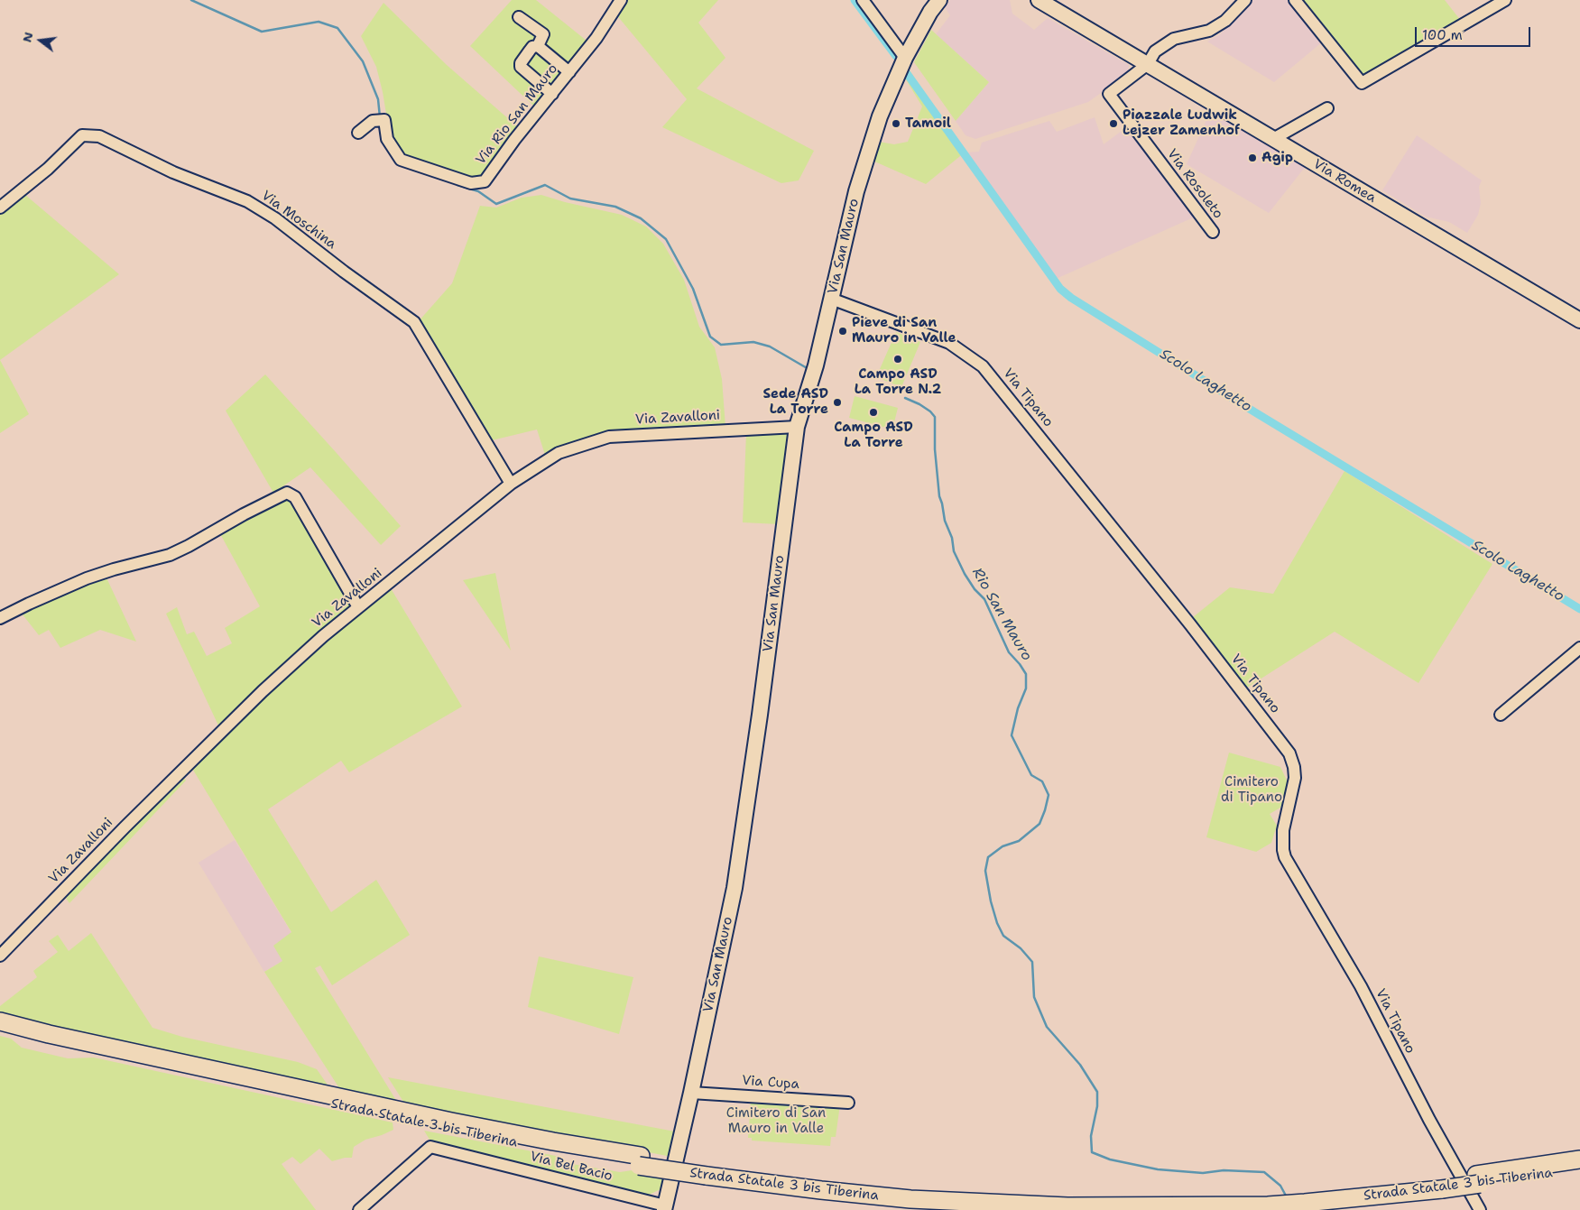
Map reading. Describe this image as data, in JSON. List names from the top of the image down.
{
  "streets": {
    "highway": ["Strada Statale 3 bis Tiberina"],
    "main road": ["Via Romea", "Via San Mauro"],
    "street": [
      "Via Rio San Mauro",
      "Via Rosoleto",
      "Via Moschina",
      "Via Tipano",
      "Via Zavalloni",
      "Via Cupa",
      "Via Bel Bacio"
    ]
  },
  "crossings": [
    ["Via Romea", "Via Rosoleto"],
    ["Via Moschina", "Via Zavalloni"],
    ["Via San Mauro", "Via Tipano"],
    ["Via San Mauro", "Via Zavalloni"],
    ["Via San Mauro", "Via Cupa"],
    ["Via San Mauro", "Via Bel Bacio"]
  ],
  "water": ["Scolo Laghetto", "Rio San Mauro"],
  "parks": ["Cimitero di Tipano", "Cimitero di San Mauro in Valle"],
  "places": [
    "Tamoil",
    "Piazzale Ludwik Lejzer Zamenhof",
    "Agip",
    "Pieve di San Mauro in Valle",
    "Campo ASD La Torre N.2",
    "Sede ASD La Torre",
    "Campo ASD La Torre"
  ],
  "scale_bar": "100 m",
  "north": "left"
}
